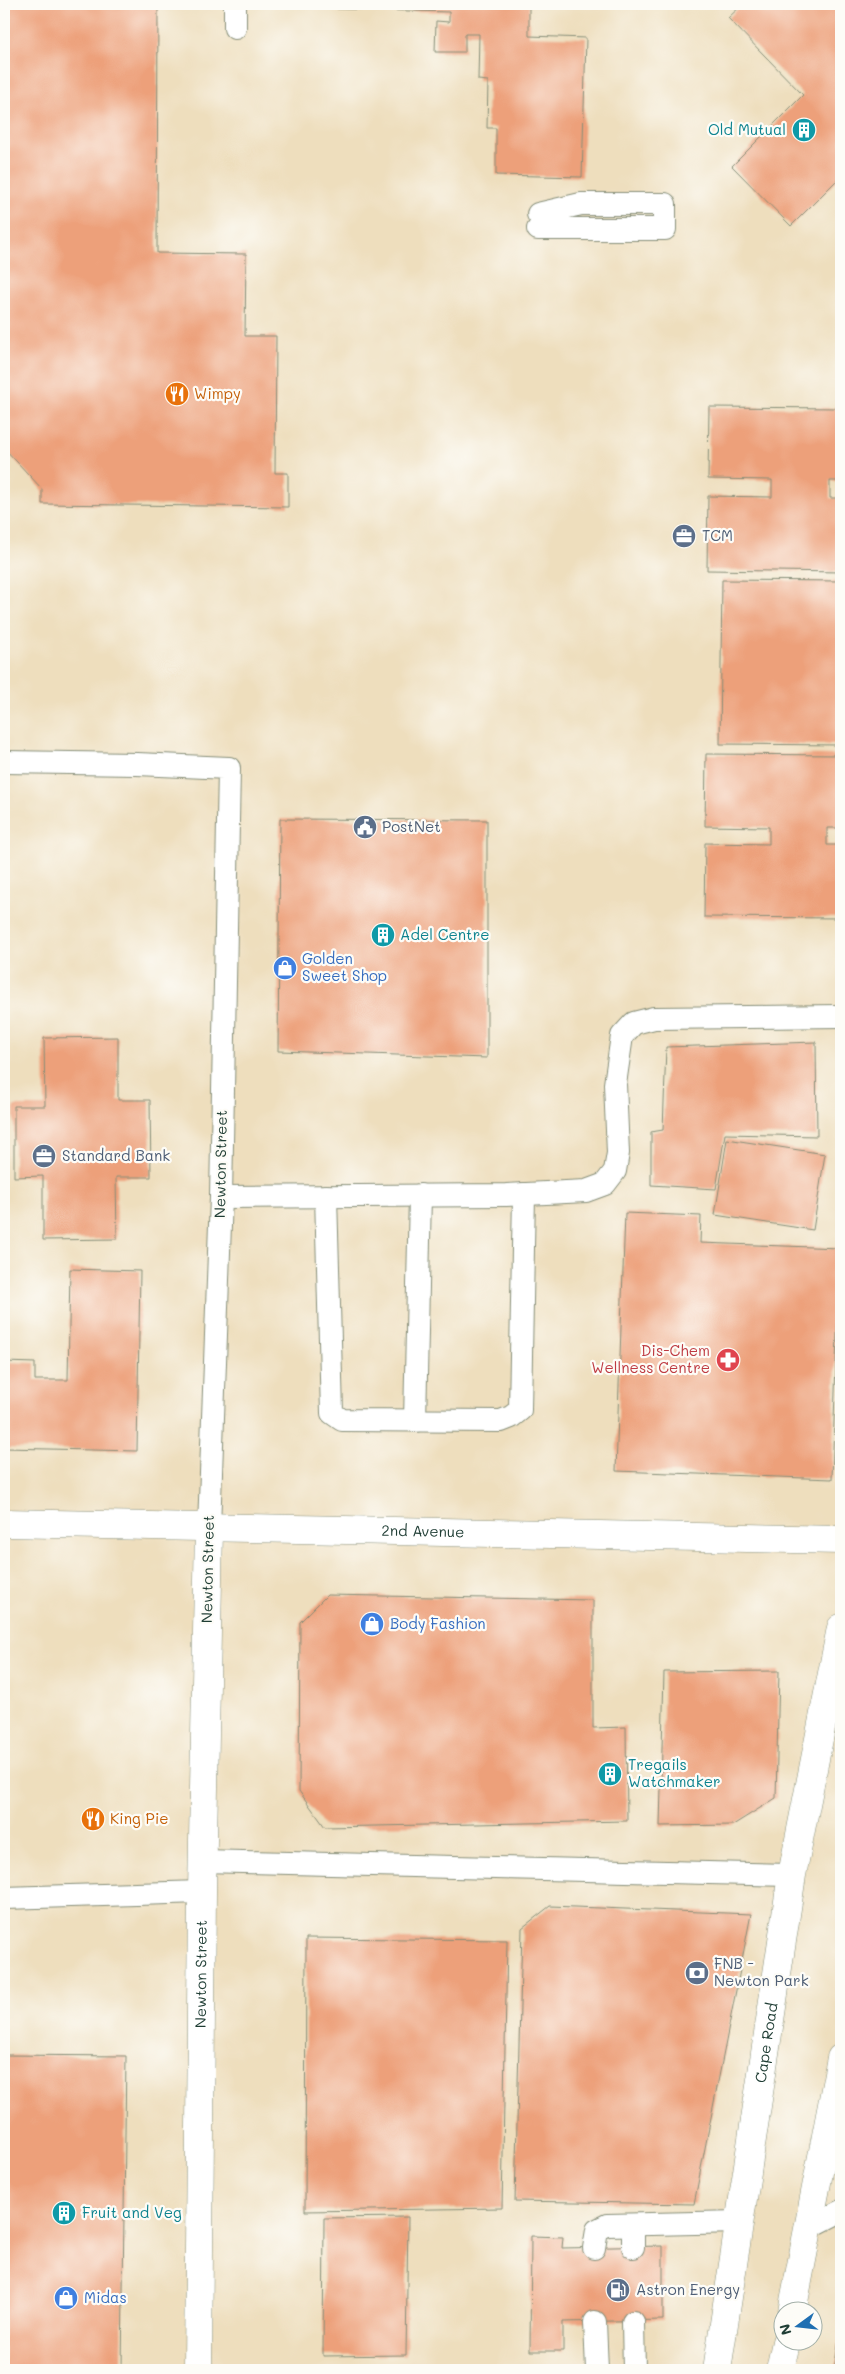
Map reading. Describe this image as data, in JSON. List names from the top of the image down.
{
  "streets": {
    "street": ["Newton Street", "2nd Avenue", "Cape Road"]
  },
  "crossings": [
    ["Newton Street", "2nd Avenue"]
  ],
  "places": {
    "building": [
      "Old Mutual",
      "Adel Centre",
      "Tregails Watchmaker",
      "Fruit and Veg"
    ],
    "restaurant": ["Wimpy", "King Pie"],
    "office": ["TCM", "Standard Bank"],
    "public building": ["PostNet"],
    "shop": ["Golden Sweet Shop", "Body Fashion", "Midas"],
    "pharmacy": ["Dis-Chem Wellness Centre"],
    "bank": ["FNB - Newton Park"],
    "fuel station": ["Astron Energy"]
  },
  "north": "left"
}
